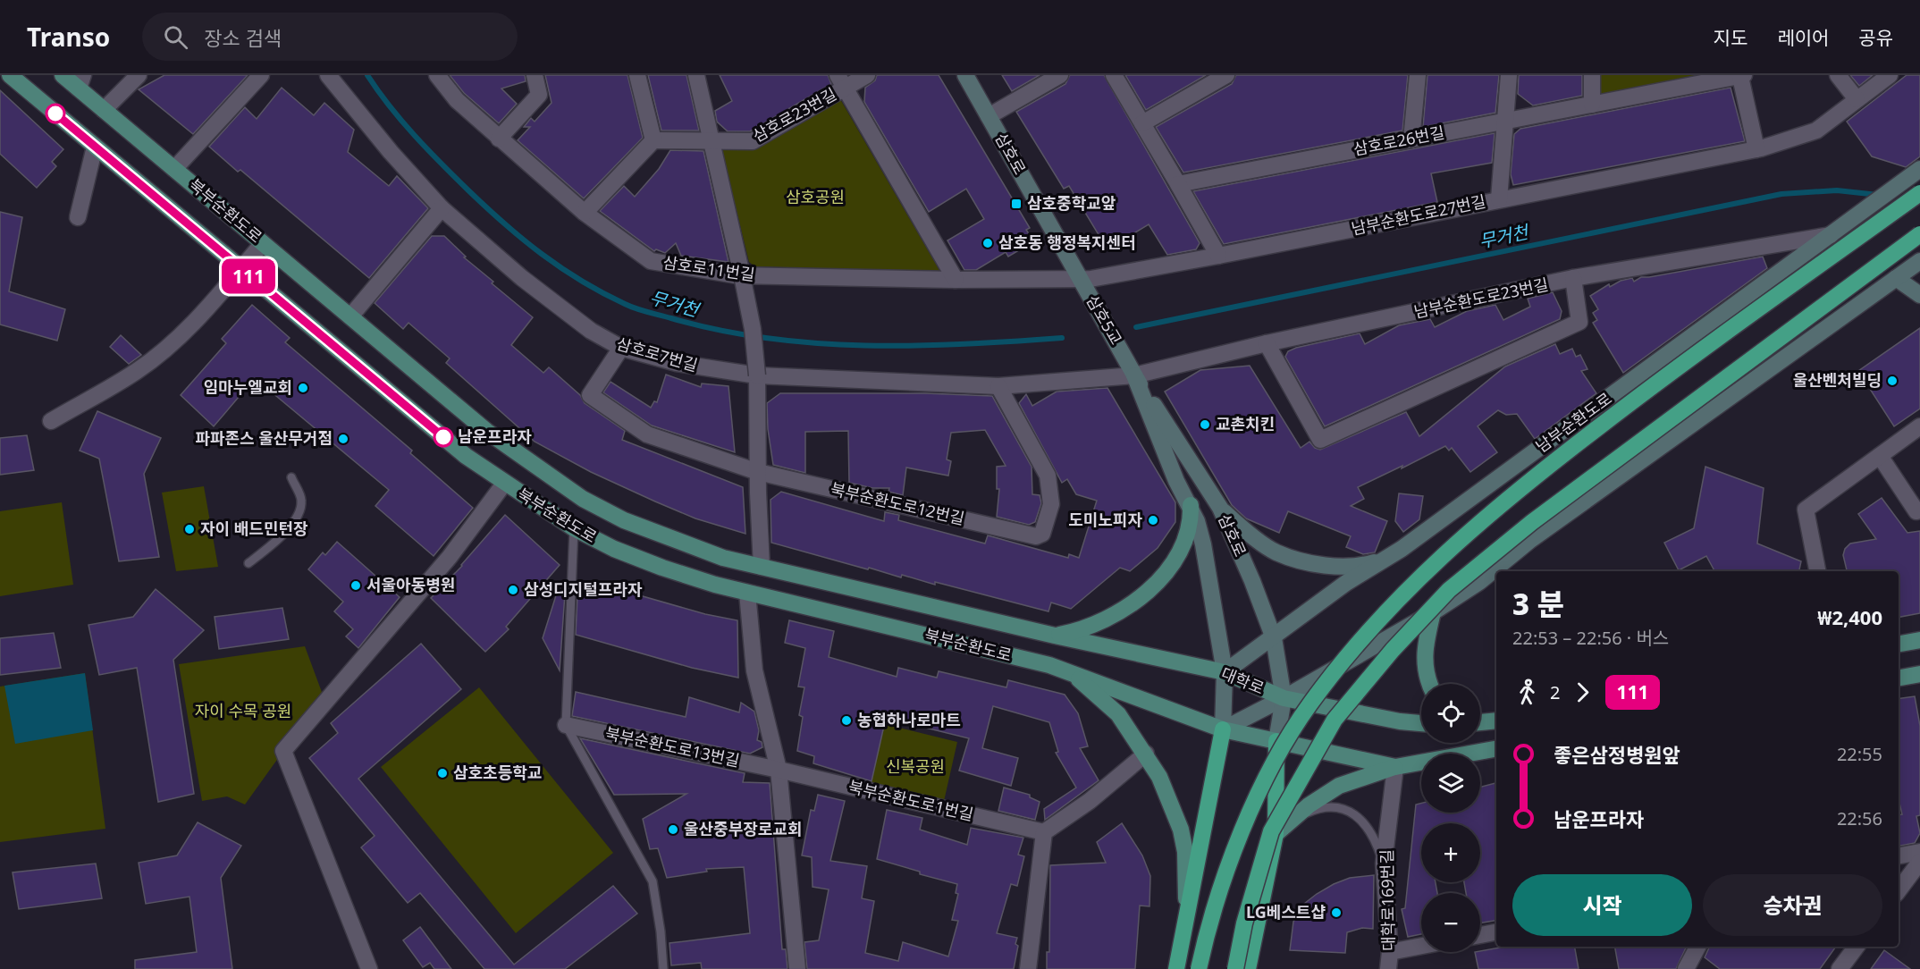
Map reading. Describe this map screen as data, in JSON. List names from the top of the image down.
{
  "streets": {
    "main road": [
      "삼호로",
      "북부순환도로",
      "삼호5교",
      "남부순환도로",
      "대학로"
    ],
    "street": [
      "삼호로23번길",
      "삼호로26번길",
      "남부순환도로27번길",
      "삼호로11번길",
      "남부순환도로23번길",
      "삼호로7번길",
      "북부순환도로12번길",
      "북부순환도로13번길",
      "북부순환도로1번길",
      "대학로169번길"
    ]
  },
  "crossings": [
    ["삼호로", "북부순환도로"],
    ["삼호로", "남부순환도로27번길"],
    ["삼호로", "삼호로11번길"],
    ["삼호로", "남부순환도로23번길"],
    ["삼호로", "삼호5교"],
    ["삼호로", "삼호로7번길"],
    ["삼호로", "남부순환도로"],
    ["삼호로", "대학로"],
    ["북부순환도로", "대학로"],
    ["남부순환도로27번길", "삼호로11번길"],
    ["남부순환도로27번길", "삼호5교"],
    ["삼호로11번길", "삼호5교"],
    ["남부순환도로23번길", "삼호로7번길"],
    ["남부순환도로23번길", "남부순환도로"],
    ["삼호로7번길", "북부순환도로12번길"],
    ["남부순환도로", "대학로"],
    ["북부순환도로13번길", "북부순환도로1번길"]
  ],
  "water": ["무거천"],
  "parks": ["삼호공원", "자이 수목 공원", "신복공원"],
  "places": {
    "transit": ["삼호중학교앞"],
    "other": [
      "삼호동 행정복지센터",
      "울산벤처빌딩",
      "임마누엘교회",
      "교촌치킨",
      "남운프라자",
      "파파존스 울산무거점",
      "도미노피자",
      "자이 배드민턴장",
      "서울아동병원",
      "삼성디지털프라자",
      "농협하나로마트",
      "삼호초등학교",
      "울산중부장로교회",
      "LG베스트샵"
    ]
  },
  "lines": ["bus line 111"],
  "page": {
    "header": "Transo",
    "search": "장소 검색",
    "nav": ["지도", "레이어", "공유"],
    "on_map": "111",
    "heading": ["3 분", "22:53 – 22:56 · 버스", "₩2,400"],
    "legs": ["2", "111"],
    "map_buttons": ["+", "−"],
    "list": [
      {
        "name": "좋은삼정병원앞",
        "value": "22:55"
      },
      {
        "name": "남운프라자",
        "value": "22:56"
      }
    ],
    "buttons": ["시작", "승차권"]
  }
}
